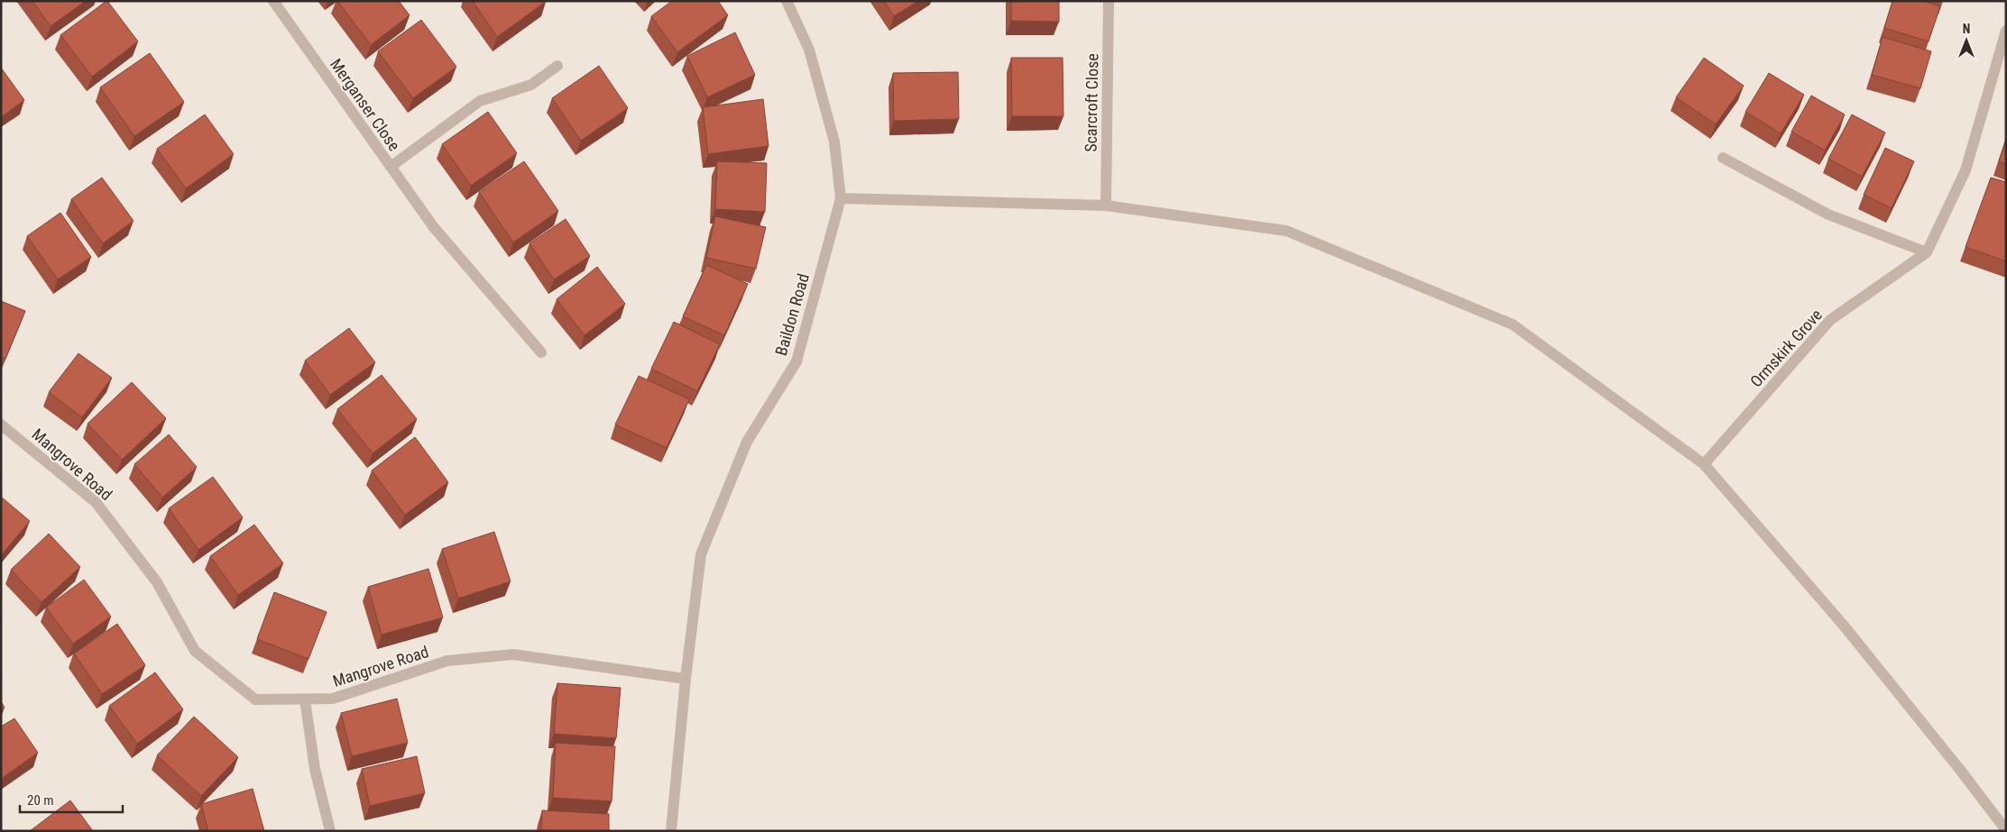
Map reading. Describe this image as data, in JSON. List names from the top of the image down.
{
  "streets": {
    "street": [
      "Scarcroft Close",
      "Merganser Close",
      "Baildon Road",
      "Ormskirk Grove",
      "Mangrove Road"
    ]
  },
  "crossings": [
    ["Baildon Road", "Mangrove Road"]
  ],
  "scale_bar": "20 m",
  "north": "top"
}
